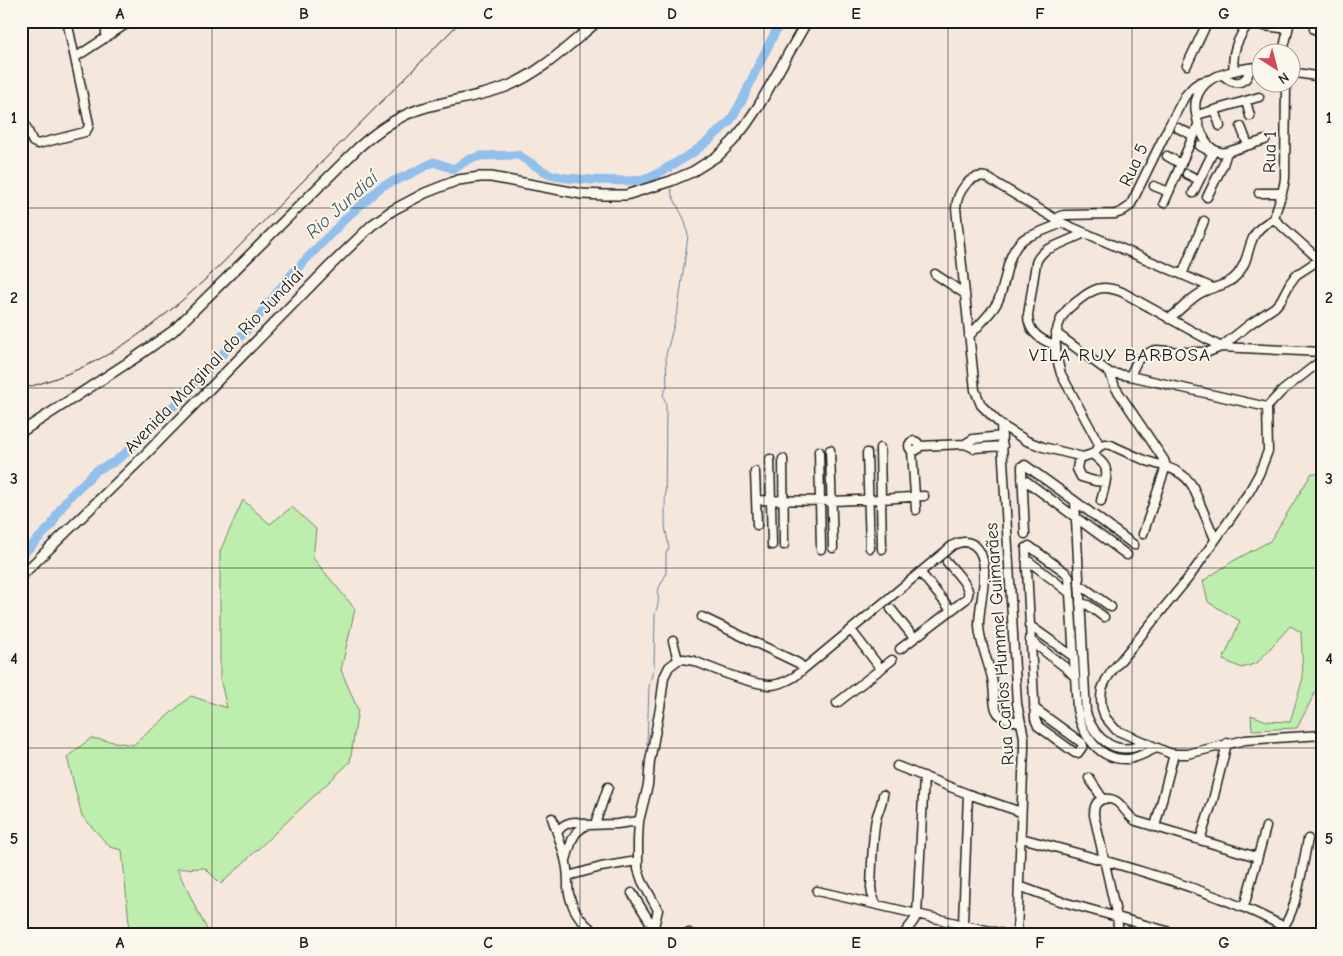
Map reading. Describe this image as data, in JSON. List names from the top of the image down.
{
  "streets": {
    "main road": ["Avenida Marginal do Rio Jundiaí"],
    "street": ["Rua 1", "Rua 5", "Rua Carlos Hummel Guimarães"]
  },
  "districts": ["VILA RUY BARBOSA"],
  "water": ["Rio Jundiaí"],
  "north": "bottom right",
  "grid": {
    "columns": [
      "A",
      "B",
      "C",
      "D",
      "E",
      "F",
      "G"
    ],
    "rows": [
      "1",
      "2",
      "3",
      "4",
      "5"
    ]
  }
}
